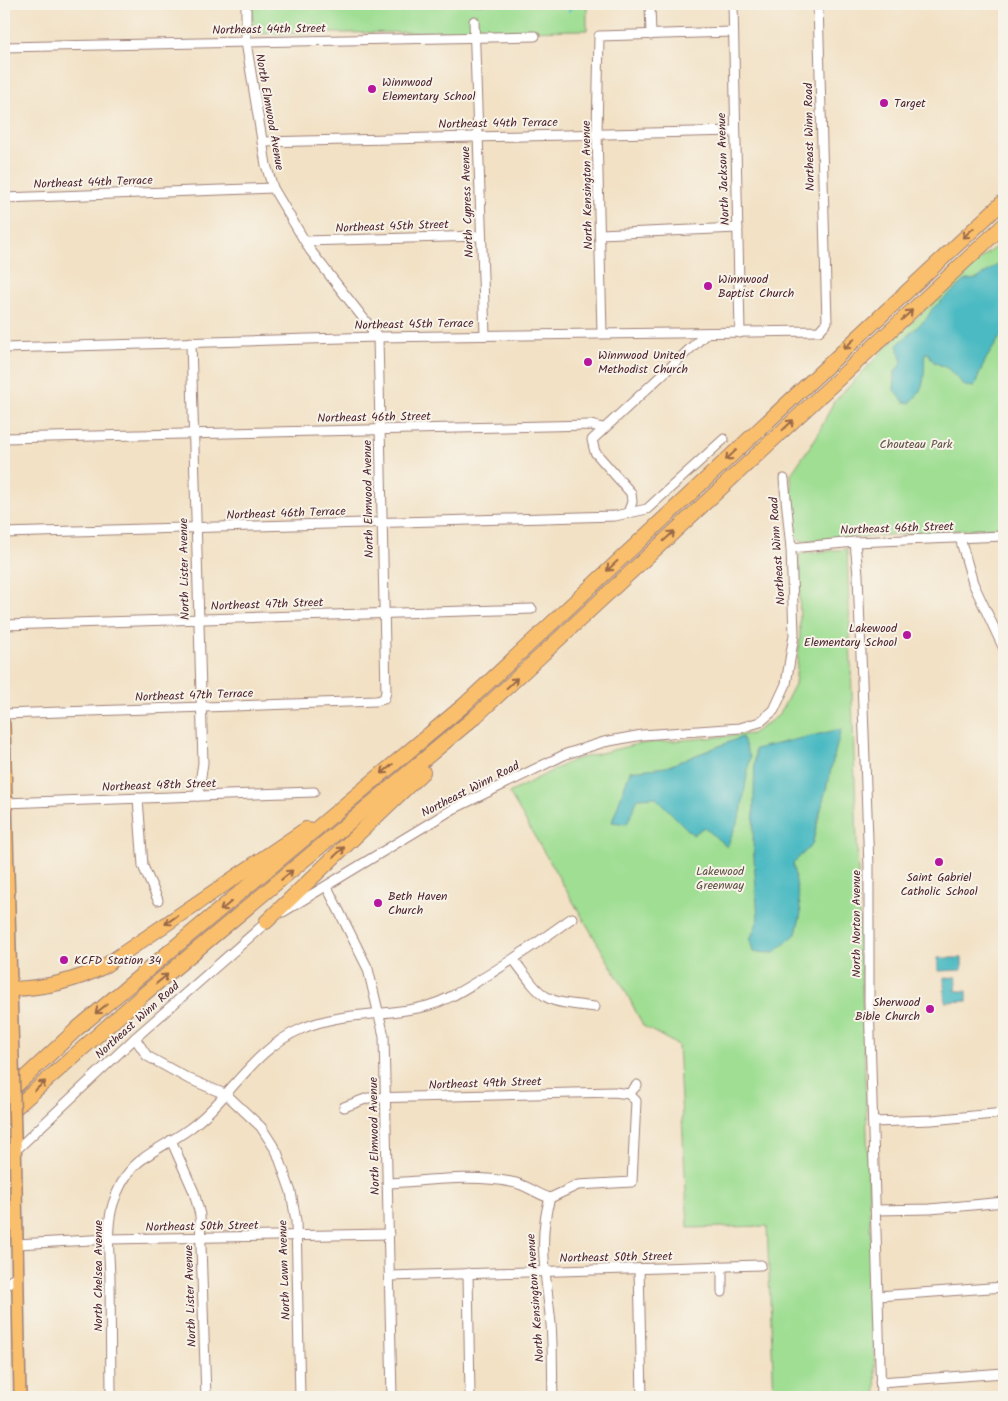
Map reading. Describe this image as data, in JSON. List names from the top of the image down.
{
  "streets": {
    "street": [
      "Northeast 44th Street",
      "North Elmwood Avenue",
      "Northeast 44th Terrace",
      "Northeast Winn Road",
      "North Jackson Avenue",
      "North Kensington Avenue",
      "North Cypress Avenue",
      "Northeast 45th Street",
      "Northeast 45th Terrace",
      "Northeast 46th Street",
      "Northeast 46th Terrace",
      "North Lister Avenue",
      "Northeast 47th Street",
      "Northeast 47th Terrace",
      "Northeast 48th Street",
      "North Norton Avenue",
      "Northeast 49th Street",
      "Northeast 50th Street",
      "North Lawn Avenue",
      "North Chelsea Avenue"
    ]
  },
  "crossings": [
    ["Northeast 44th Street", "North Elmwood Avenue"],
    ["Northeast 44th Street", "North Cypress Avenue"],
    ["North Elmwood Avenue", "Northeast 44th Terrace"],
    ["North Elmwood Avenue", "Northeast Winn Road"],
    ["North Elmwood Avenue", "Northeast 45th Street"],
    ["North Elmwood Avenue", "Northeast 45th Terrace"],
    ["North Elmwood Avenue", "Northeast 46th Street"],
    ["North Elmwood Avenue", "Northeast 46th Terrace"],
    ["North Elmwood Avenue", "Northeast 47th Street"],
    ["North Elmwood Avenue", "Northeast 47th Terrace"],
    ["North Elmwood Avenue", "Northeast 49th Street"],
    ["North Elmwood Avenue", "Northeast 50th Street"],
    ["North Elmwood Avenue", "North Chelsea Avenue"],
    ["Northeast 44th Terrace", "North Jackson Avenue"],
    ["Northeast 44th Terrace", "North Kensington Avenue"],
    ["Northeast 44th Terrace", "North Cypress Avenue"],
    ["Northeast Winn Road", "Northeast 45th Terrace"],
    ["Northeast Winn Road", "Northeast 46th Street"],
    ["Northeast Winn Road", "North Lawn Avenue"],
    ["North Jackson Avenue", "Northeast 45th Terrace"],
    ["North Kensington Avenue", "Northeast 45th Terrace"],
    ["North Kensington Avenue", "Northeast 50th Street"],
    ["North Cypress Avenue", "Northeast 45th Street"],
    ["North Cypress Avenue", "Northeast 45th Terrace"],
    ["Northeast 45th Terrace", "North Lister Avenue"],
    ["Northeast 46th Street", "North Lister Avenue"],
    ["Northeast 46th Street", "North Norton Avenue"],
    ["Northeast 46th Terrace", "North Lister Avenue"],
    ["North Lister Avenue", "Northeast 47th Street"],
    ["North Lister Avenue", "Northeast 47th Terrace"],
    ["North Lister Avenue", "Northeast 48th Street"],
    ["North Lister Avenue", "Northeast 50th Street"],
    ["North Lister Avenue", "North Chelsea Avenue"],
    ["Northeast 50th Street", "North Lawn Avenue"],
    ["Northeast 50th Street", "North Chelsea Avenue"],
    ["North Lawn Avenue", "North Chelsea Avenue"]
  ],
  "parks": ["Chouteau Park", "Lakewood Greenway"],
  "places": [
    "Winnwood Elementary School",
    "Target",
    "Winnwood Baptist Church",
    "Winnwood United Methodist Church",
    "Lakewood Elementary School",
    "Saint Gabriel Catholic School",
    "Beth Haven Church",
    "KCFD Station 34",
    "Sherwood Bible Church"
  ]
}
